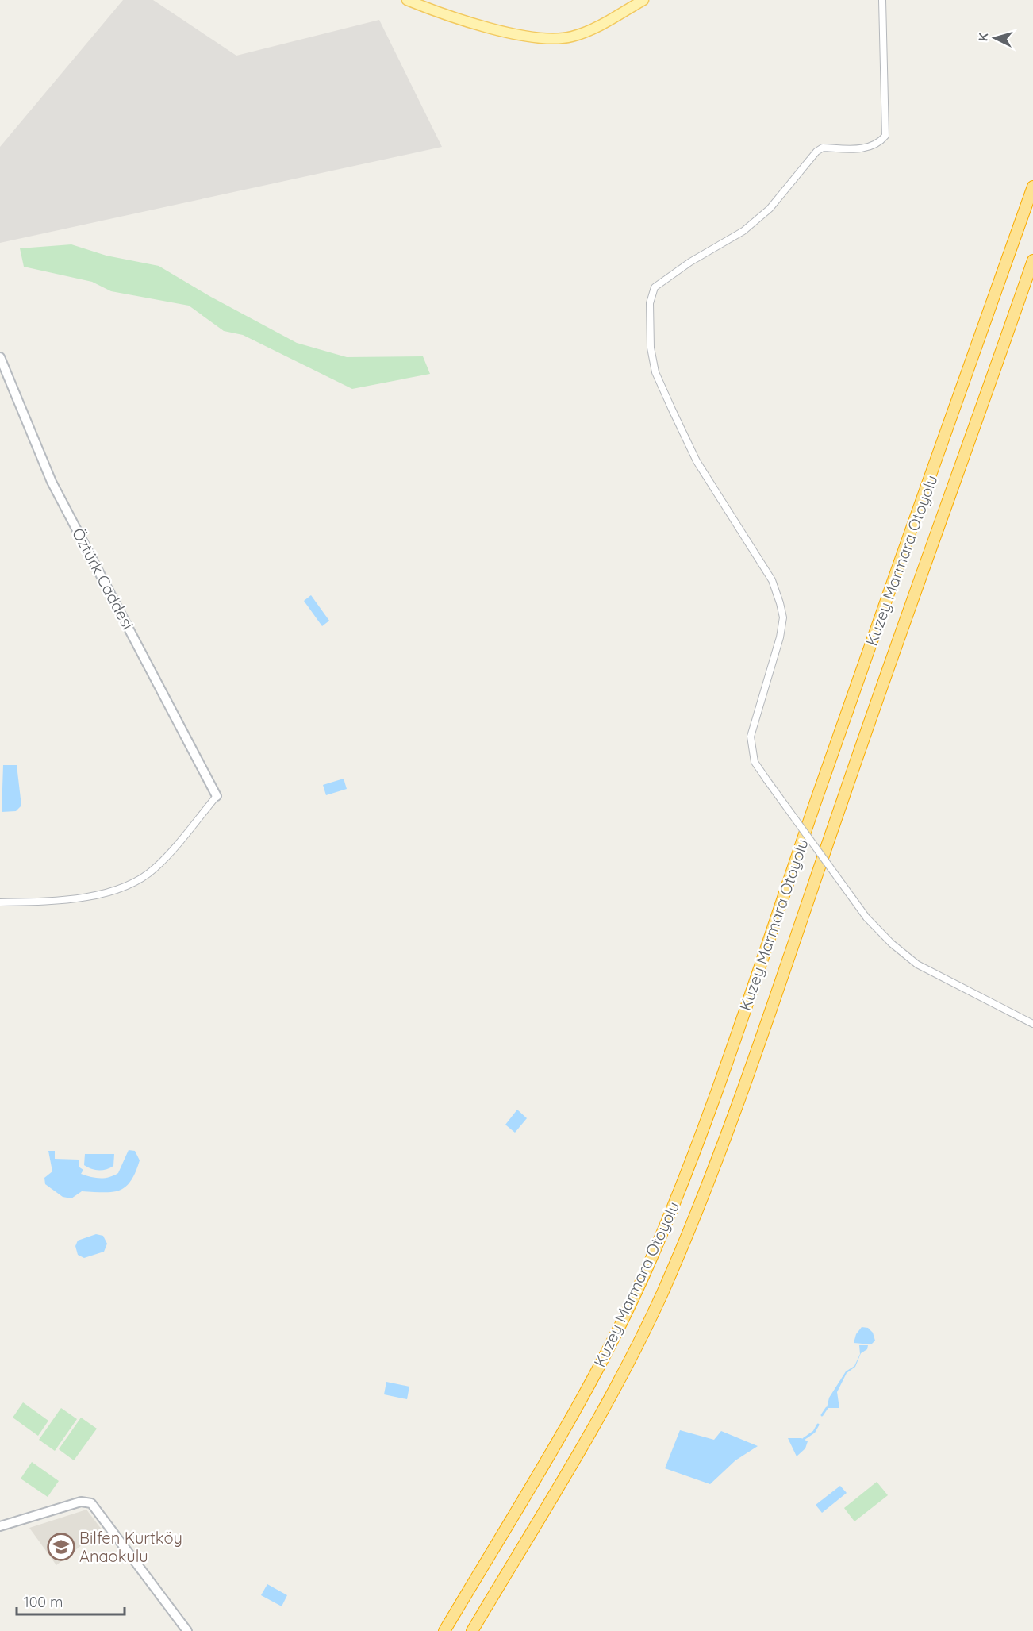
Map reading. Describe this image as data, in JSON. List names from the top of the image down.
{
  "streets": {
    "highway": ["Kuzey Marmara Otoyolu"],
    "street": ["Öztürk Caddesi"]
  },
  "places": {
    "school or university": ["Bilfen Kurtköy Anaokulu"]
  },
  "scale_bar": "100 m",
  "north": "left"
}
